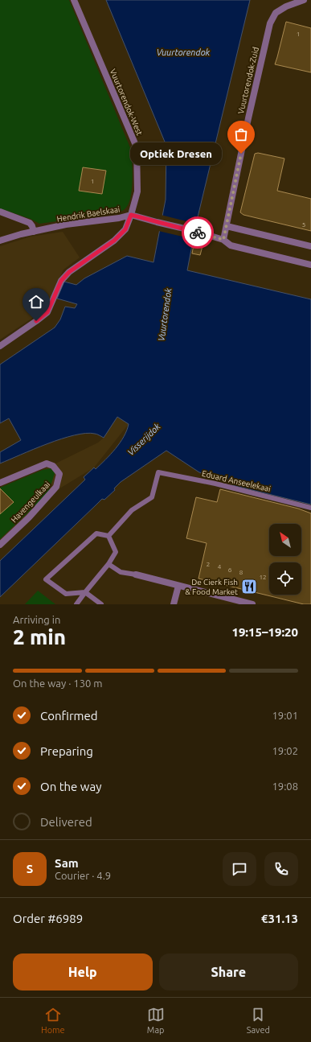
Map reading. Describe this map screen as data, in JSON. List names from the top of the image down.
{
  "streets": {
    "street": [
      "Vuurtorendok-Zuid",
      "Vuurtorendok-West",
      "Hendrik Baelskaai",
      "Havengeulkaai"
    ],
    "lane": ["Eduard Anseelekaai"]
  },
  "crossings": [
    ["Vuurtorendok-Zuid", "Hendrik Baelskaai"],
    ["Vuurtorendok-West", "Hendrik Baelskaai"]
  ],
  "water": ["Vuurtorendok", "Visserijdok"],
  "places": {
    "other": ["Optiek Dresen"],
    "restaurant": ["De Cierk Fish & Food Market"]
  },
  "house_numbers": [
    "1",
    "1",
    "5",
    "2",
    "4",
    "6",
    "8",
    "12"
  ],
  "north": "top left",
  "page": {
    "bubble": "Optiek Dresen",
    "heading": ["2 min", "Arriving in", "19:15–19:20"],
    "panel": [
      "Sam",
      "Courier · 4.9",
      "Order #6989",
      "€31.13"
    ],
    "bar": "On the way · 130 m",
    "list": [
      ["Confirmed", "19:01"],
      ["Preparing", "19:02"],
      ["On the way", "19:08"],
      "Delivered"
    ],
    "round": "S",
    "buttons": ["Help", "Share"],
    "tabs": ["Home", "Map", "Saved"]
  }
}
